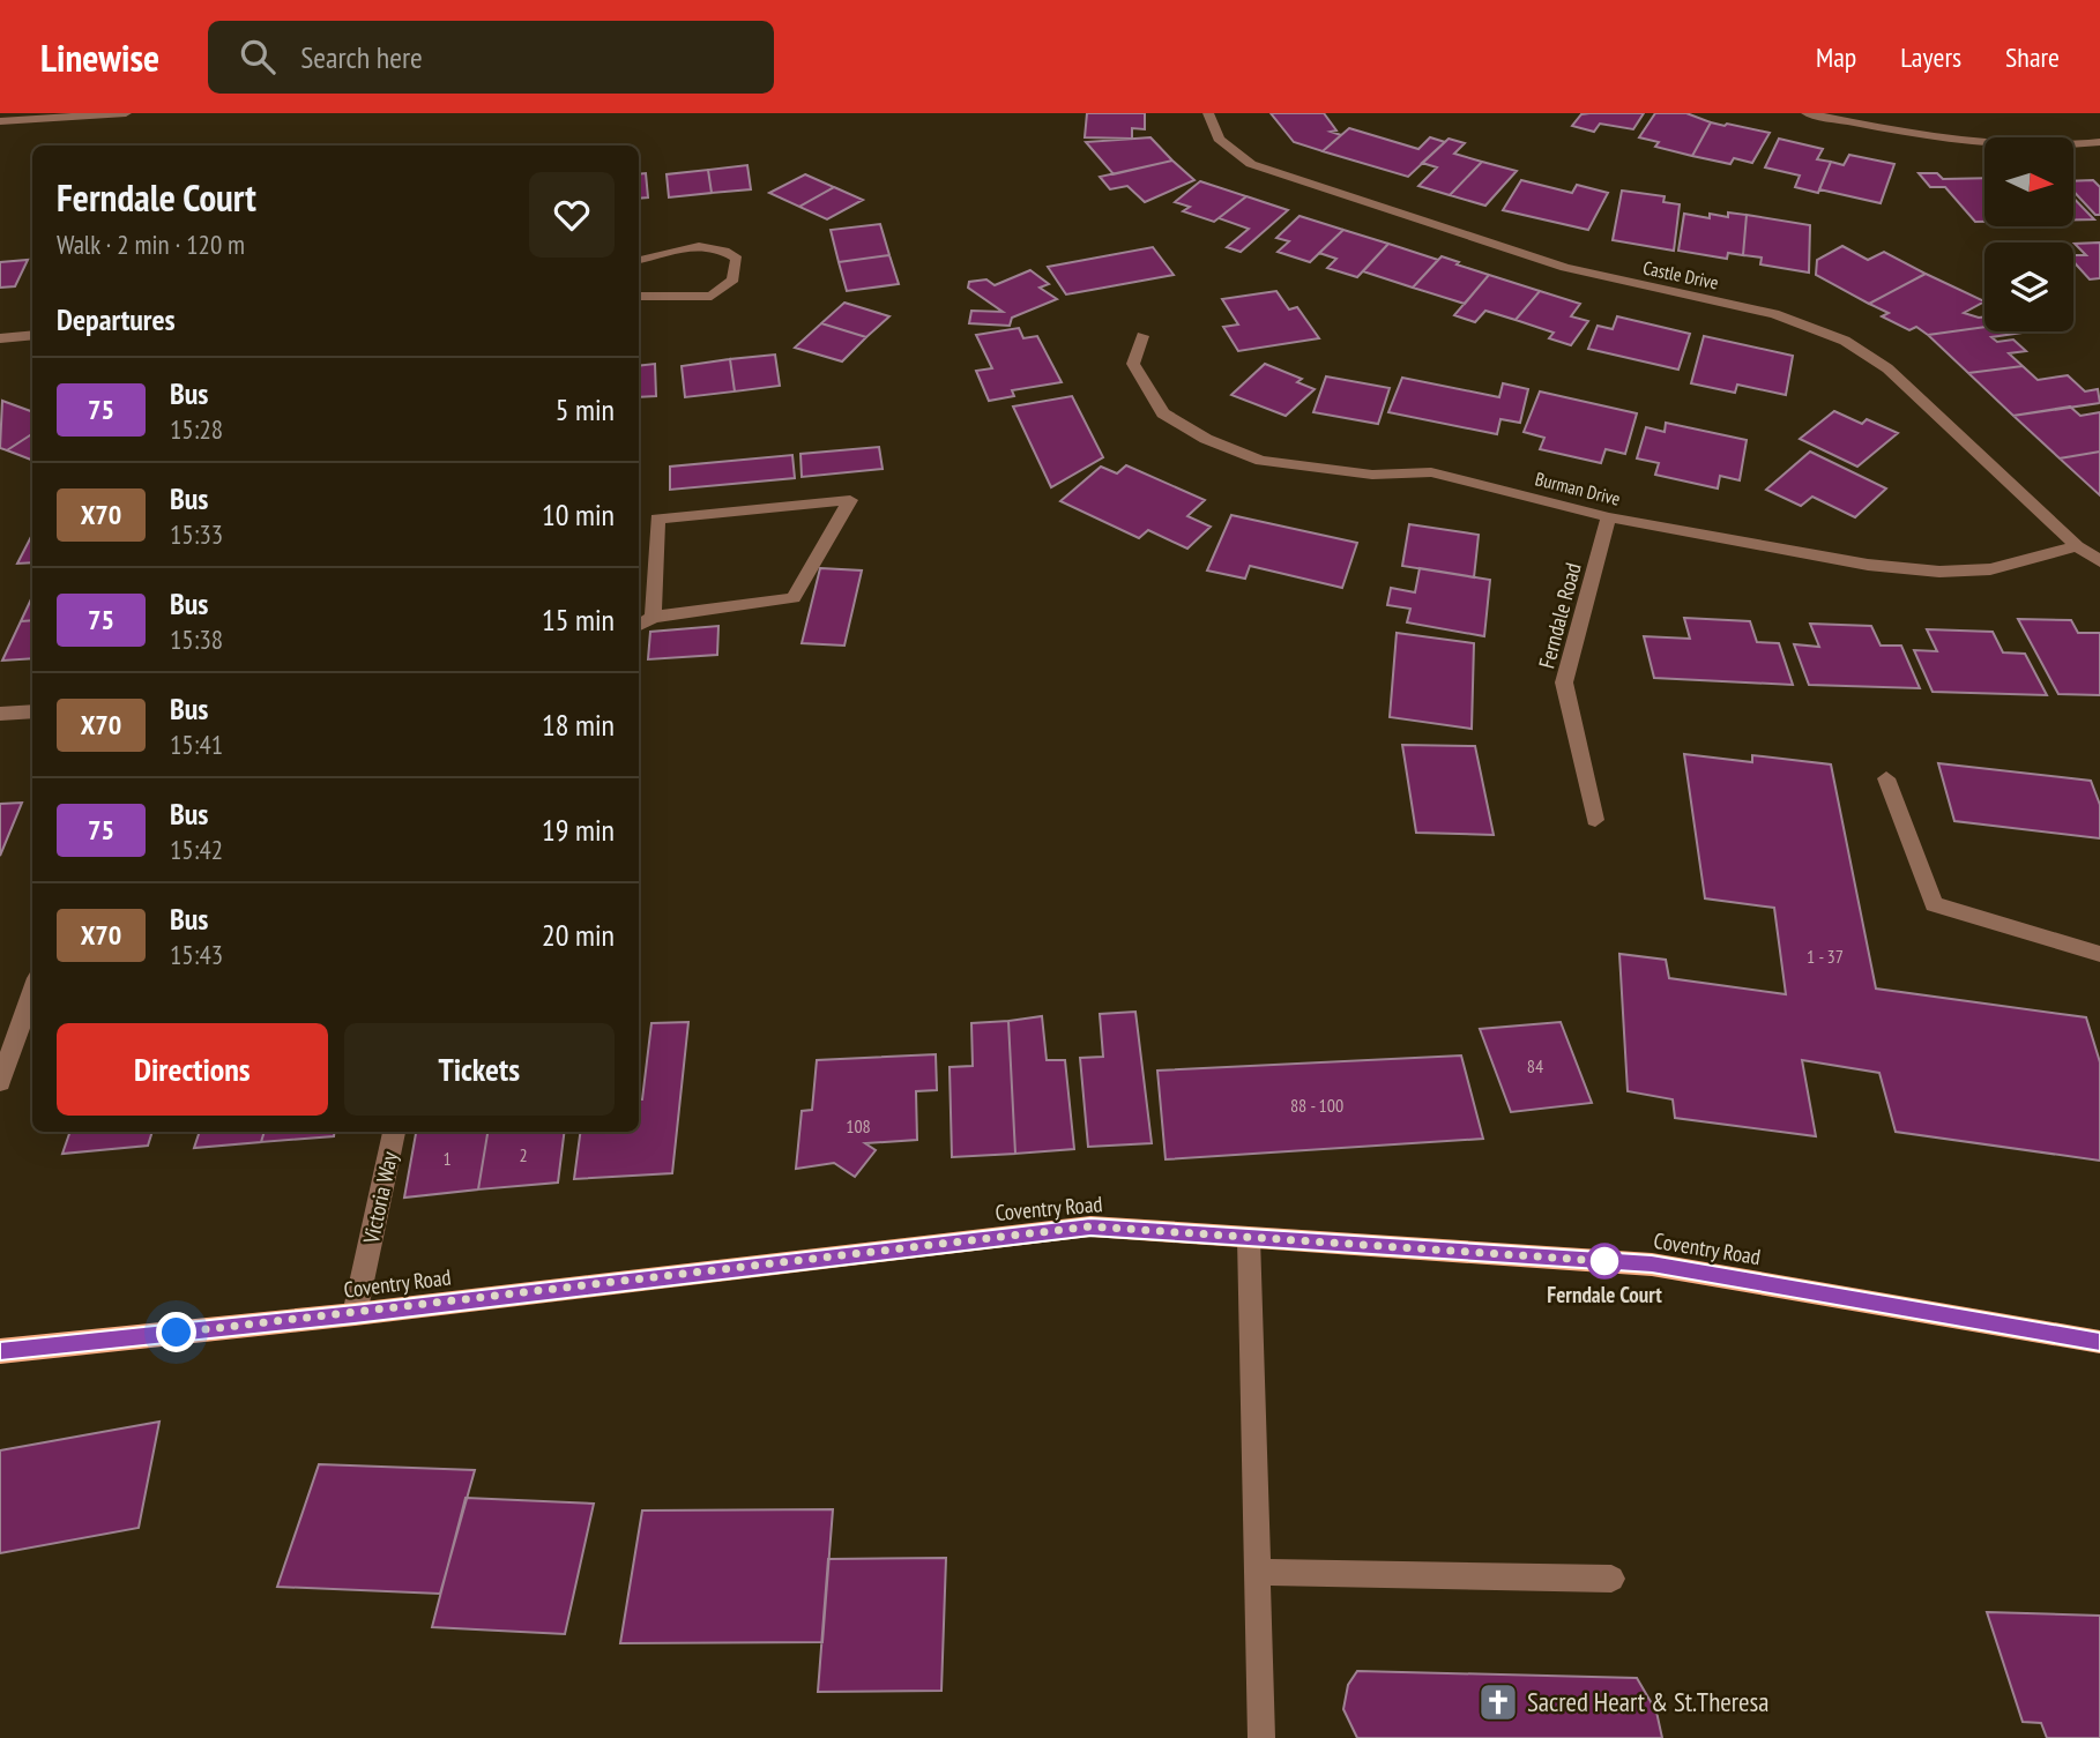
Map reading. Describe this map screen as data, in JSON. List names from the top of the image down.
{
  "streets": {
    "main road": ["Coventry Road"],
    "street": [
      "Castle Drive",
      "Burman Drive",
      "Ferndale Road",
      "Victoria Way"
    ]
  },
  "crossings": [
    ["Castle Drive", "Burman Drive"],
    ["Burman Drive", "Ferndale Road"],
    ["Victoria Way", "Coventry Road"]
  ],
  "places": {
    "other": ["Ferndale Court"],
    "church": ["Sacred Heart & St.Theresa"]
  },
  "lines": ["bus line 75"],
  "house_numbers": [
    "1 - 37",
    "84",
    "88 - 100",
    "108",
    "2",
    "1"
  ],
  "north": "right",
  "page": {
    "header": "Linewise",
    "search": "Search here",
    "nav": ["Map", "Layers", "Share"],
    "heading": [
      ["Ferndale Court", "Walk · 2 min · 120 m"],
      "Departures"
    ],
    "list": [
      {
        "mark": "75",
        "name": "Bus",
        "note": "15:28",
        "value": "5 min"
      },
      {
        "mark": "X70",
        "name": "Bus",
        "note": "15:33",
        "value": "10 min"
      },
      {
        "mark": "75",
        "name": "Bus",
        "note": "15:38",
        "value": "15 min"
      },
      {
        "mark": "X70",
        "name": "Bus",
        "note": "15:41",
        "value": "18 min"
      },
      {
        "mark": "75",
        "name": "Bus",
        "note": "15:42",
        "value": "19 min"
      },
      {
        "mark": "X70",
        "name": "Bus",
        "note": "15:43",
        "value": "20 min"
      }
    ],
    "buttons": ["Directions", "Tickets"]
  }
}
